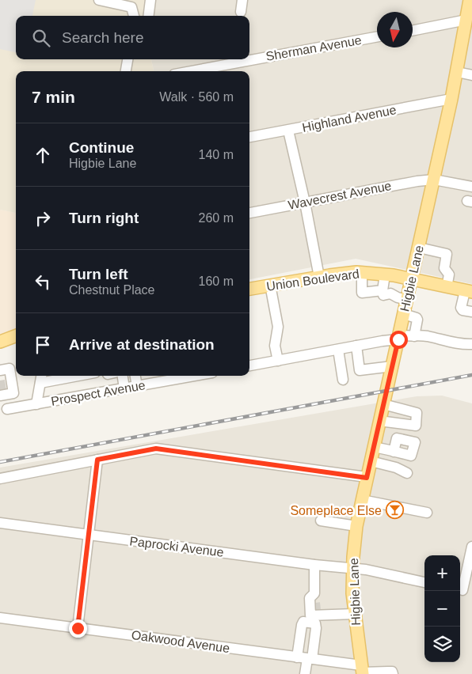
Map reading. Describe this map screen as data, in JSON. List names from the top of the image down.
{
  "streets": {
    "main road": ["Higbie Lane", "Union Boulevard"],
    "street": [
      "Sherman Avenue",
      "Highland Avenue",
      "Wavecrest Avenue",
      "Prospect Avenue",
      "Paprocki Avenue",
      "Oakwood Avenue"
    ]
  },
  "crossings": [
    ["Highland Avenue", "Higbie Lane"],
    ["Wavecrest Avenue", "Higbie Lane"],
    ["Higbie Lane", "Union Boulevard"],
    ["Higbie Lane", "Paprocki Avenue"],
    ["Higbie Lane", "Oakwood Avenue"]
  ],
  "places": {
    "bar": ["Someplace Else"]
  },
  "north": "bottom",
  "page": {
    "search": "Search here",
    "heading": ["7 min", "Walk · 560 m"],
    "list": [
      ["Continue", "Higbie Lane", "140 m"],
      ["Turn right", "260 m"],
      ["Turn left", "Chestnut Place", "160 m"],
      "Arrive at destination"
    ],
    "map_buttons": ["+", "−"]
  }
}
